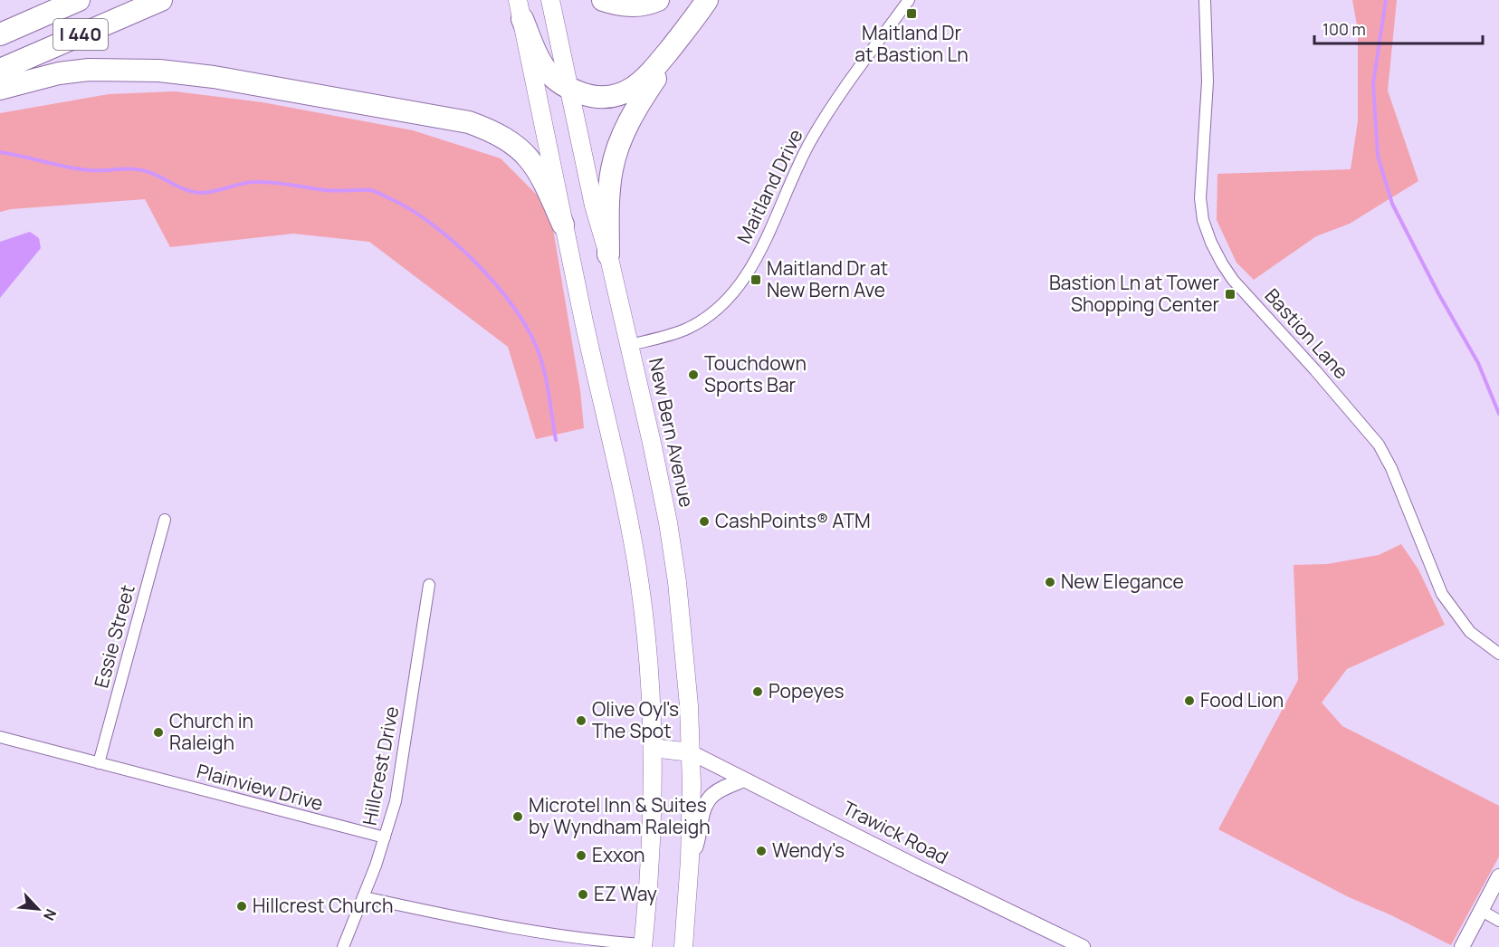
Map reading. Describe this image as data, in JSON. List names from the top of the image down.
{
  "streets": {
    "highway": ["I 440"],
    "main road": ["New Bern Avenue"],
    "street": [
      "Maitland Drive",
      "Bastion Lane",
      "Essie Street",
      "Hillcrest Drive",
      "Plainview Drive",
      "Trawick Road"
    ]
  },
  "crossings": [
    ["Maitland Drive", "New Bern Avenue"],
    ["New Bern Avenue", "Trawick Road"],
    ["Essie Street", "Plainview Drive"],
    ["Hillcrest Drive", "Plainview Drive"]
  ],
  "places": {
    "transit": ["Maitland Dr at Bastion Ln", "Maitland Dr at New Bern Ave", "Bastion Ln at Tower Shopping Center"],
    "other": [
      "Touchdown Sports Bar",
      "CashPoints® ATM",
      "New Elegance",
      "Popeyes",
      "Food Lion",
      "Olive Oyl's The Spot",
      "Church in Raleigh",
      "Microtel Inn & Suites by Wyndham Raleigh",
      "Wendy's",
      "Exxon",
      "EZ Way",
      "Hillcrest Church"
    ]
  },
  "scale_bar": "100 m",
  "north": "bottom right"
}
